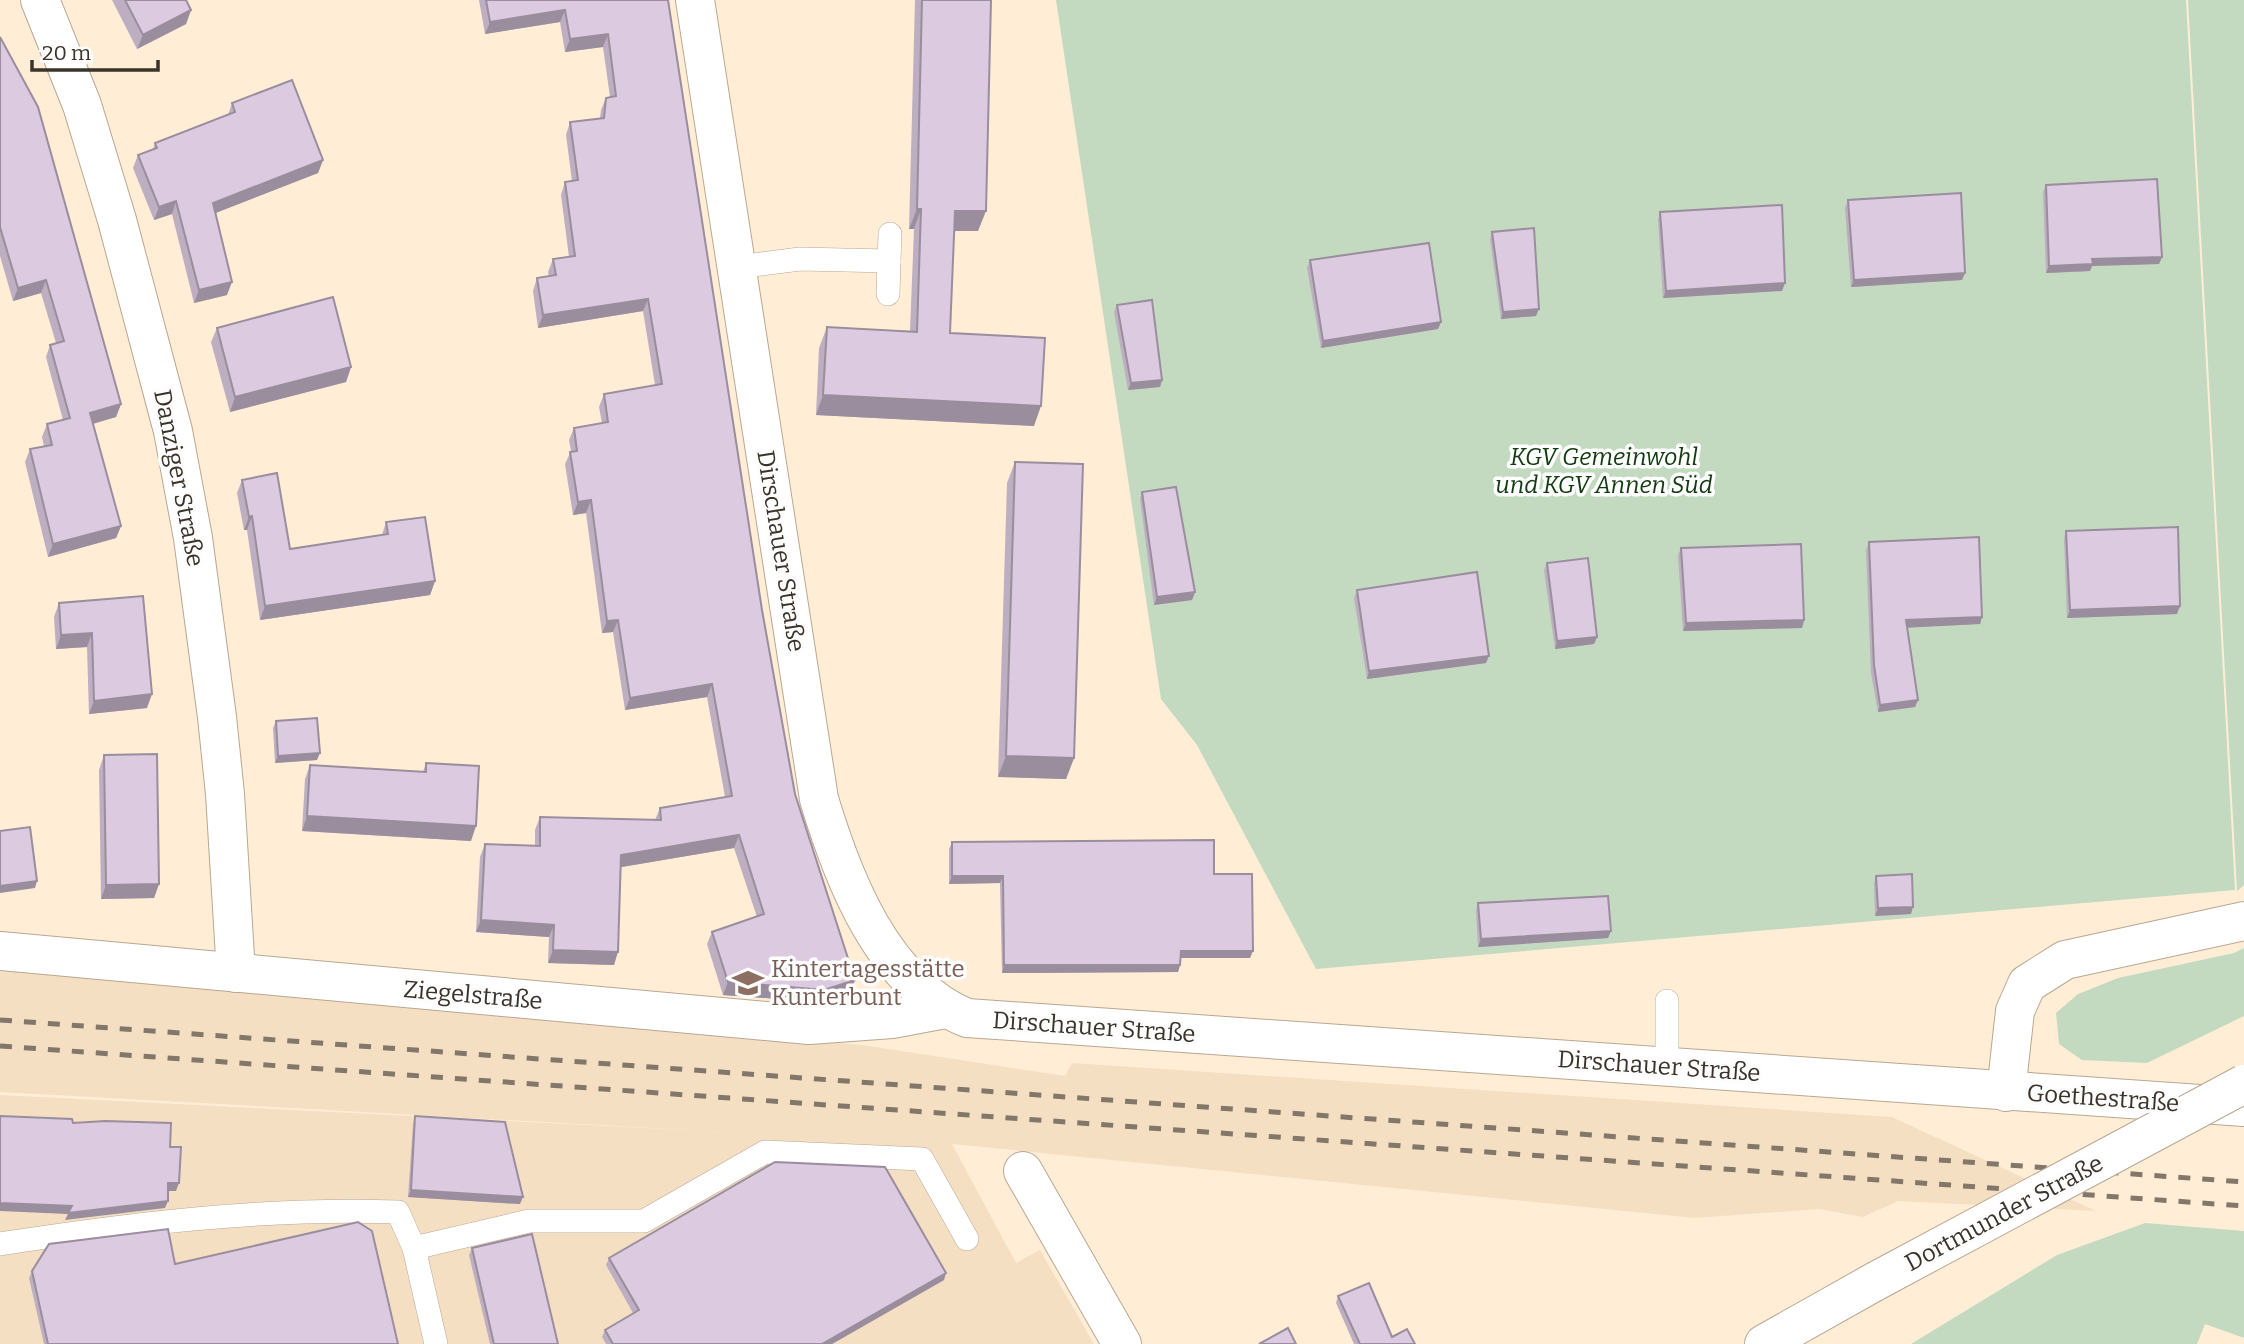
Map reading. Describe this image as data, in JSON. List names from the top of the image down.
{
  "streets": {
    "street": [
      "Danziger Straße",
      "Dirschauer Straße",
      "Ziegelstraße",
      "Goethestraße",
      "Dortmunder Straße"
    ]
  },
  "crossings": [
    ["Danziger Straße", "Ziegelstraße"],
    ["Dirschauer Straße", "Ziegelstraße"],
    ["Dirschauer Straße", "Goethestraße"]
  ],
  "parks": ["KGV Gemeinwohl und KGV Annen Süd"],
  "places": {
    "school or university": ["Kintertagesstätte Kunterbunt"]
  },
  "scale_bar": "20 m"
}
